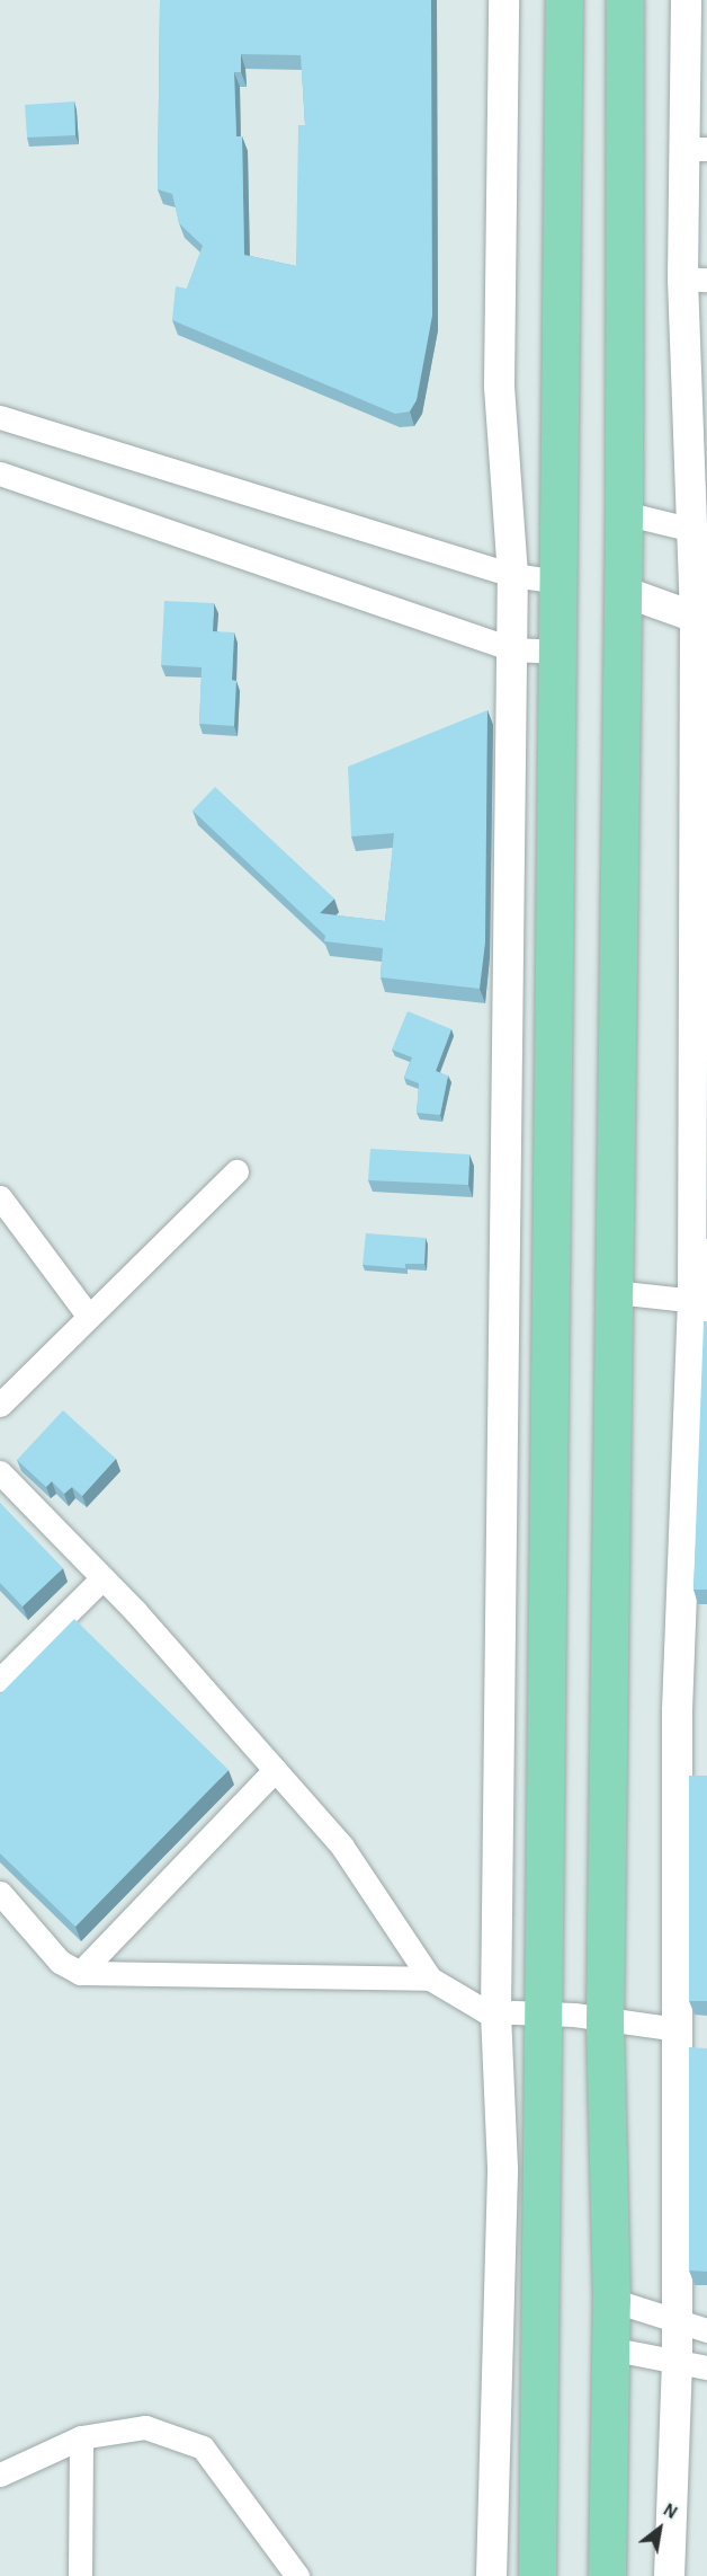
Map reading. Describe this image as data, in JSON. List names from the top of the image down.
{
  "north": "top right"
}
